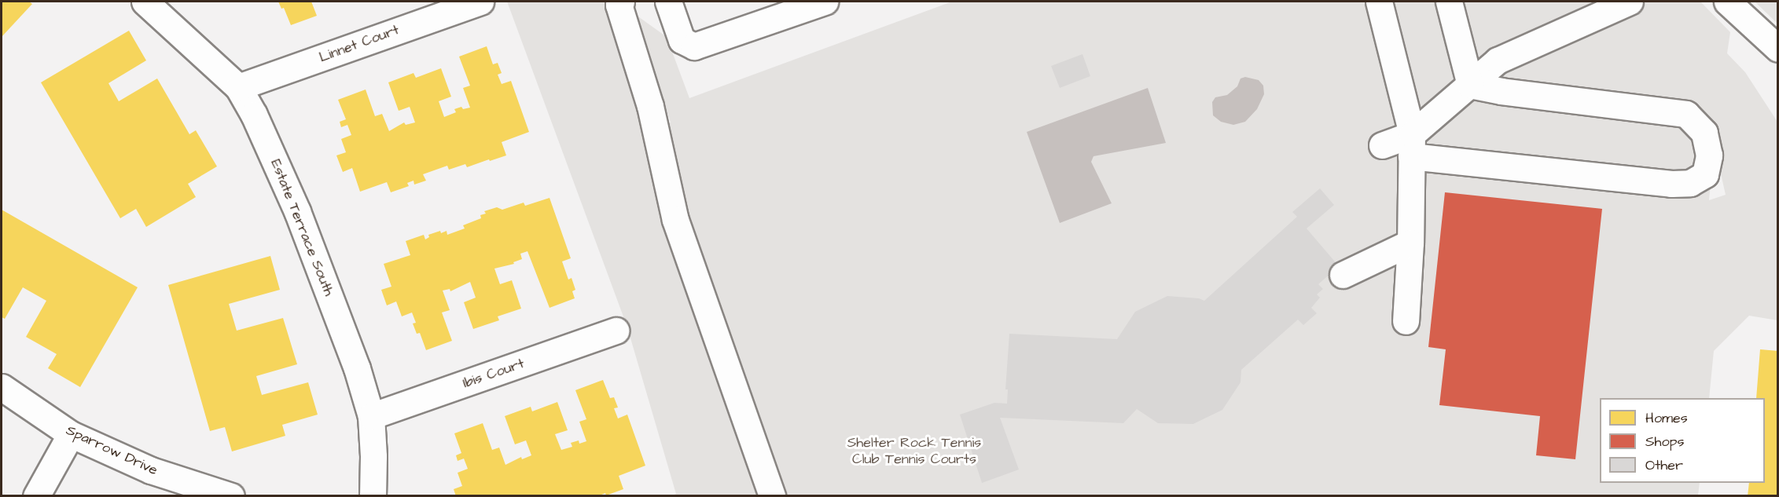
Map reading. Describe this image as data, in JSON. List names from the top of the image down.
{
  "streets": {
    "street": [
      "Linnet Court",
      "Estate Terrace South",
      "Ibis Court",
      "Sparrow Drive"
    ]
  },
  "crossings": [
    ["Linnet Court", "Estate Terrace South"],
    ["Estate Terrace South", "Ibis Court"]
  ],
  "parks": ["Shelter Rock Tennis Club Tennis Courts"],
  "legend": ["Homes", "Shops", "Other"]
}
